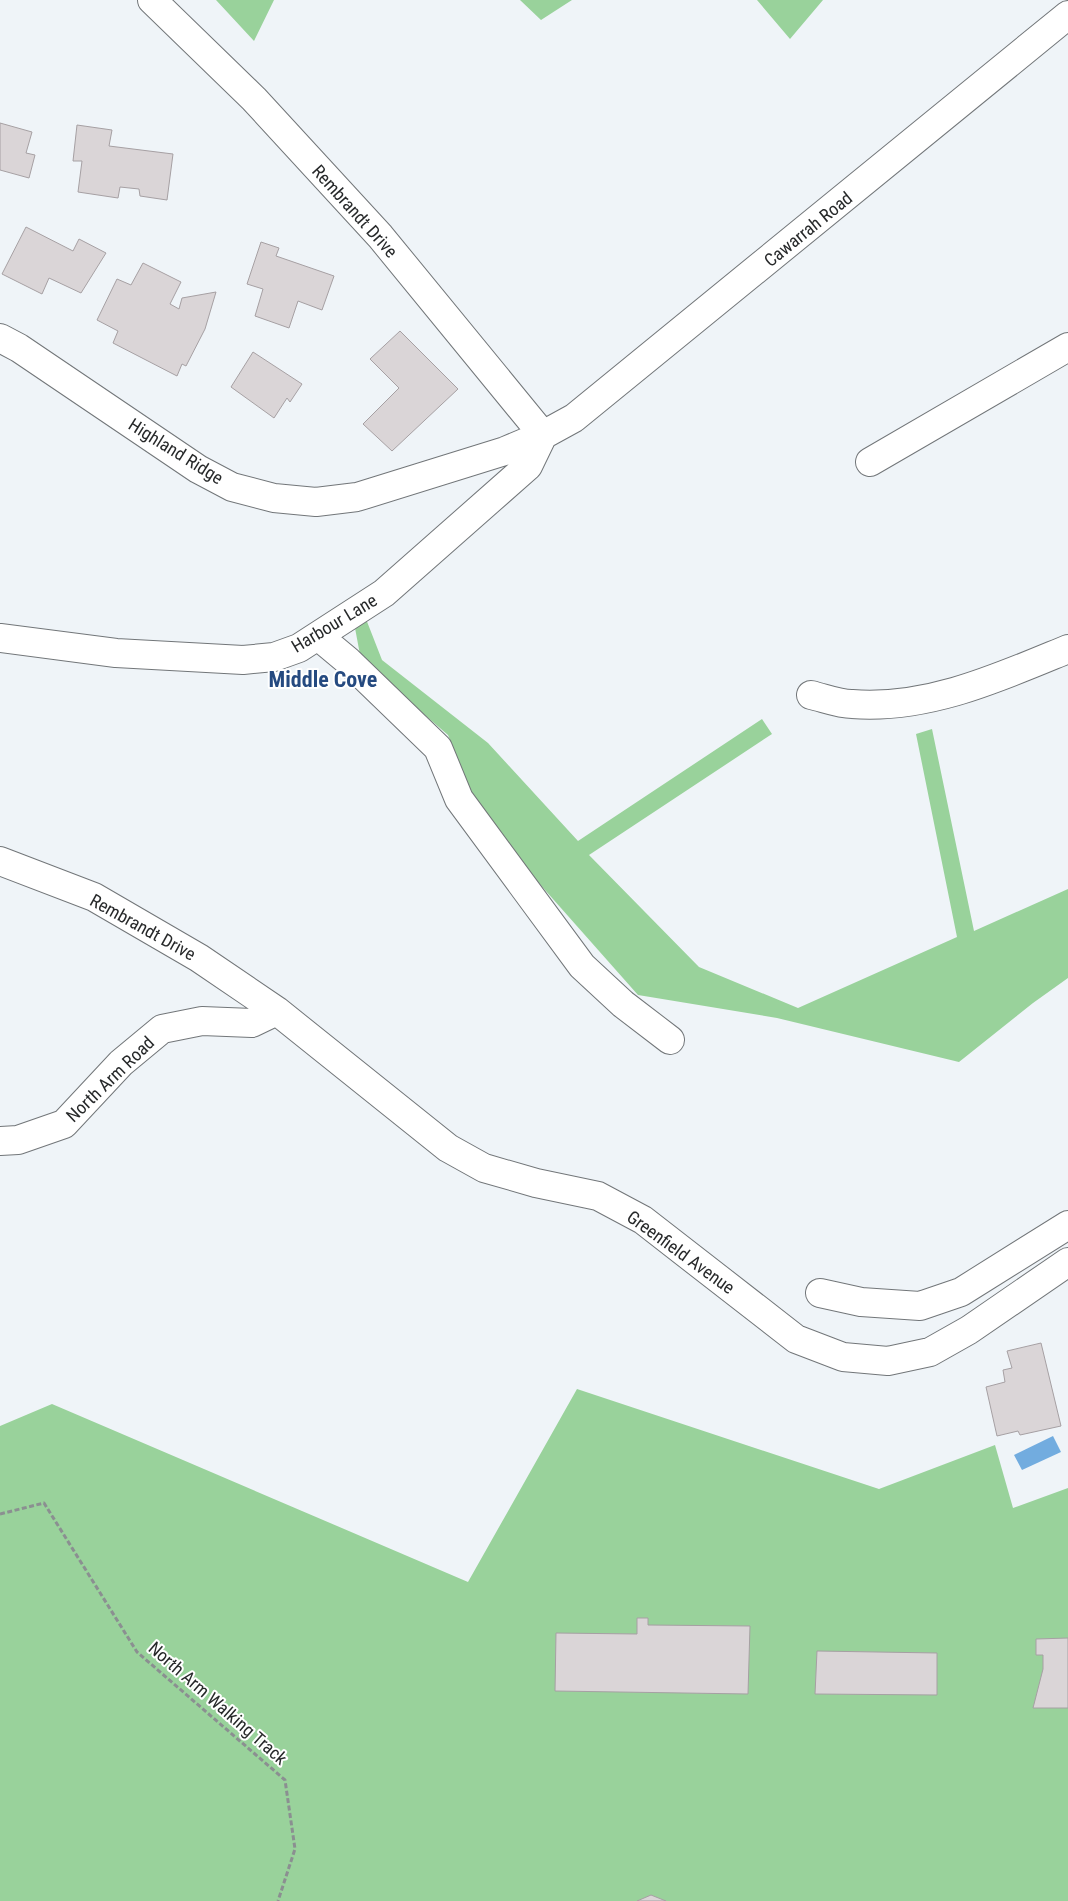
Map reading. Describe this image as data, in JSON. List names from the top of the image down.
{
  "streets": {
    "street": [
      "Rembrandt Drive",
      "Cawarrah Road",
      "Highland Ridge",
      "Harbour Lane",
      "North Arm Road",
      "Greenfield Avenue"
    ],
    "path": ["North Arm Walking Track"]
  },
  "crossings": [
    ["Rembrandt Drive", "Cawarrah Road"],
    ["Rembrandt Drive", "Highland Ridge"],
    ["Rembrandt Drive", "Harbour Lane"],
    ["Rembrandt Drive", "North Arm Road"],
    ["Rembrandt Drive", "Greenfield Avenue"],
    ["Cawarrah Road", "Highland Ridge"],
    ["Cawarrah Road", "Harbour Lane"],
    ["Highland Ridge", "Harbour Lane"],
    ["North Arm Road", "Greenfield Avenue"]
  ],
  "districts": ["Middle Cove"]
}
